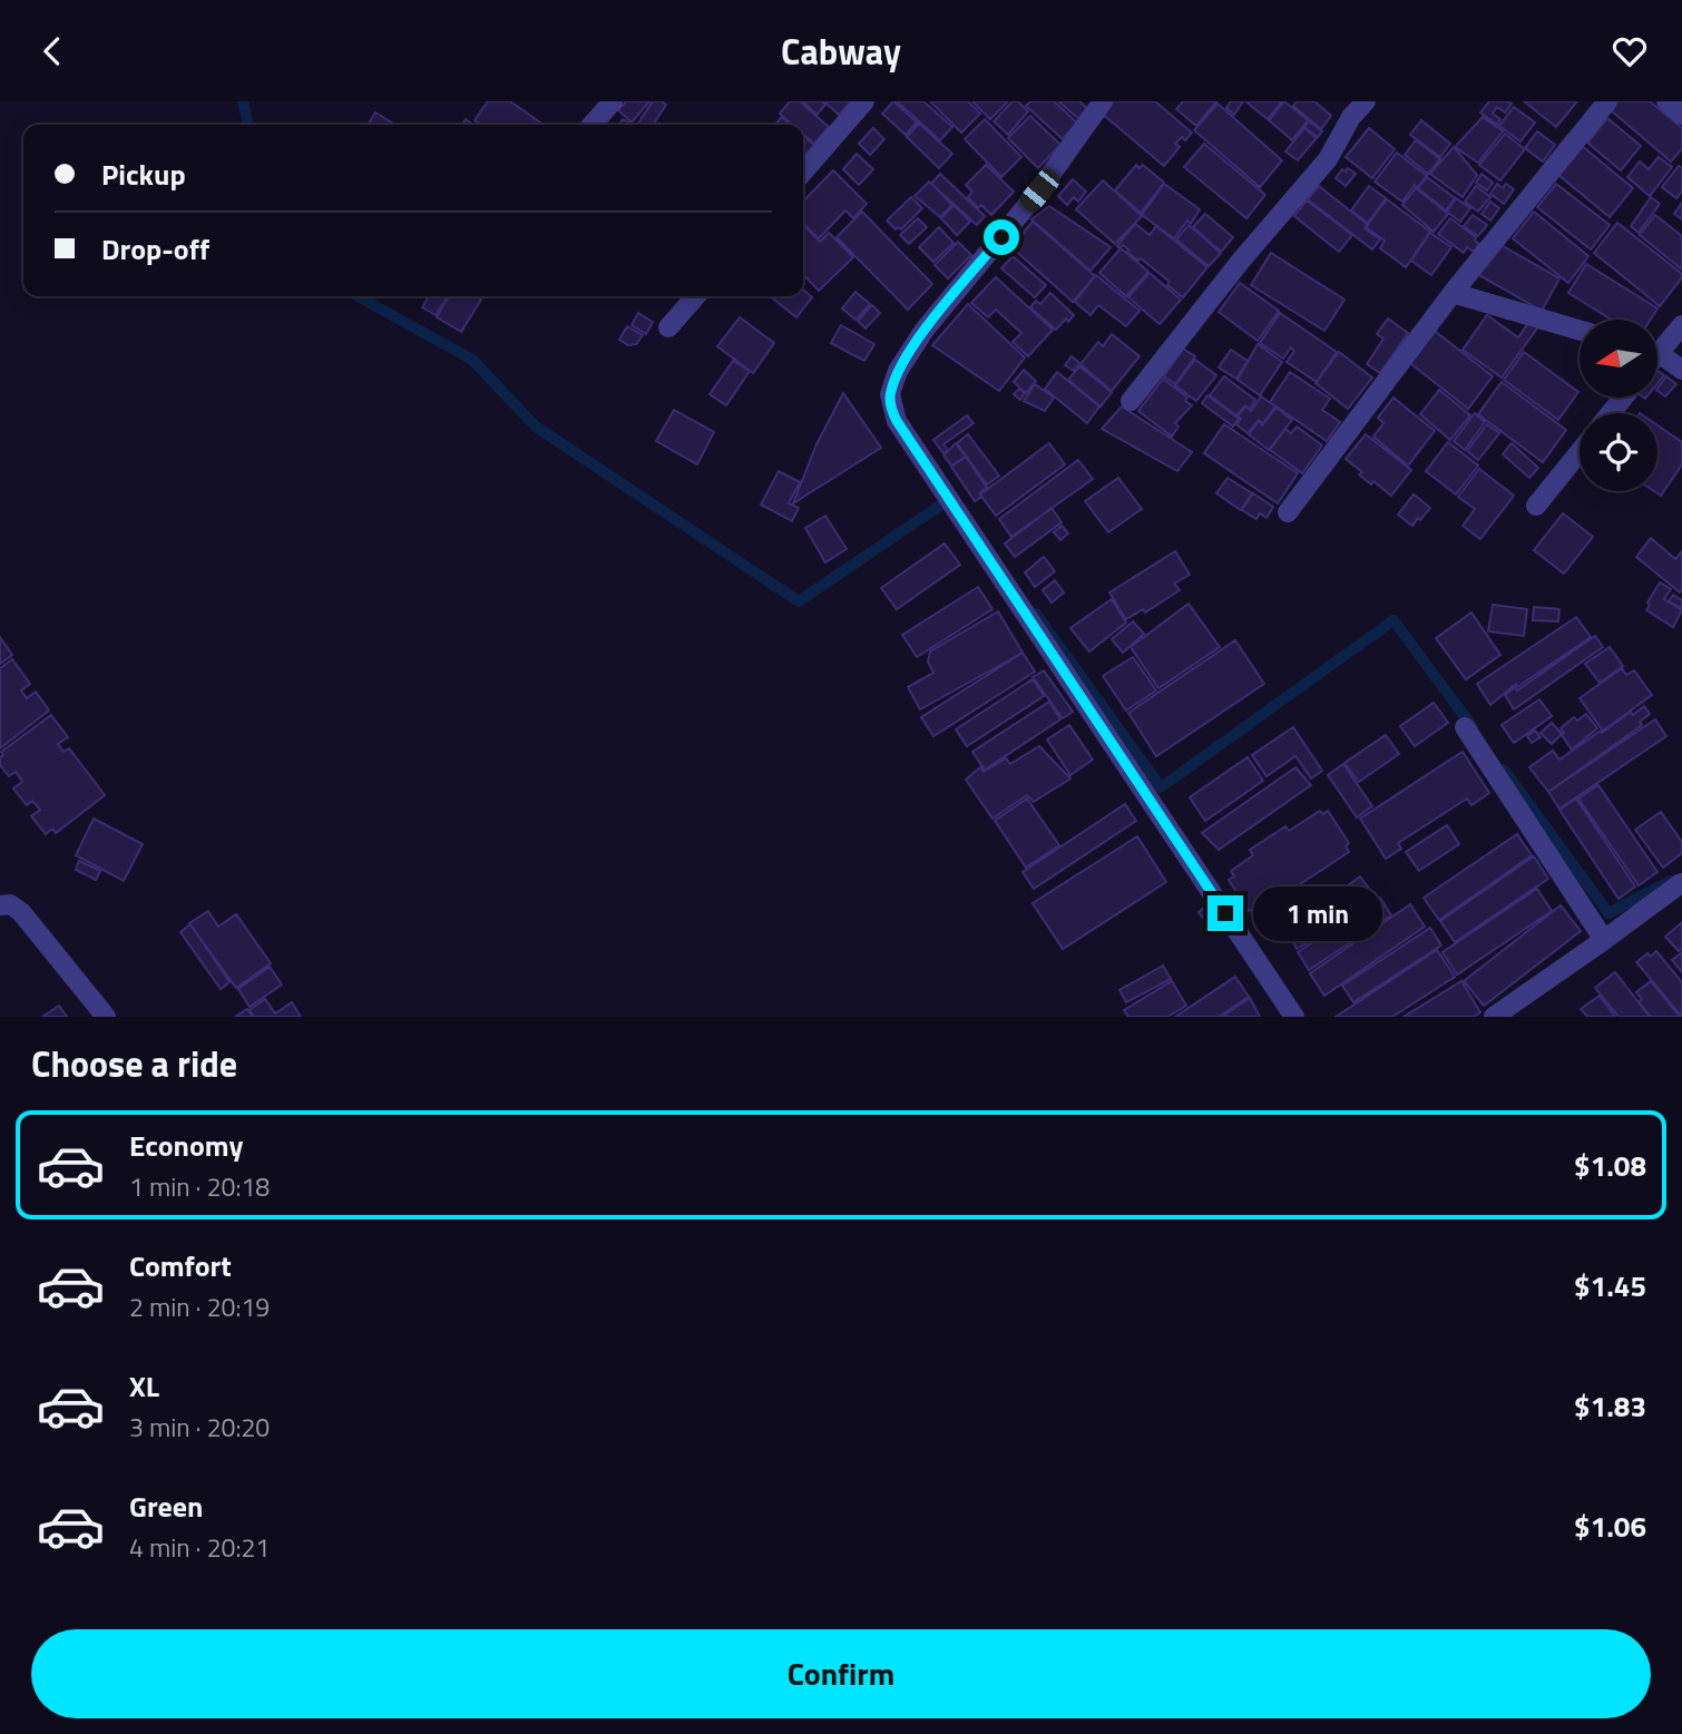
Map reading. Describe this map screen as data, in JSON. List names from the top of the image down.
{
  "north": "left",
  "page": {
    "header": "Cabway",
    "banner": ["Pickup", "Drop-off"],
    "bubble": "1 min",
    "heading": "Choose a ride",
    "list": [
      {
        "name": "Economy",
        "note": "1 min · 20:18",
        "value": "$1.08"
      },
      {
        "name": "Comfort",
        "note": "2 min · 20:19",
        "value": "$1.45"
      },
      {
        "name": "XL",
        "note": "3 min · 20:20",
        "value": "$1.83"
      },
      {
        "name": "Green",
        "note": "4 min · 20:21",
        "value": "$1.06"
      }
    ],
    "buttons": "Confirm"
  }
}
